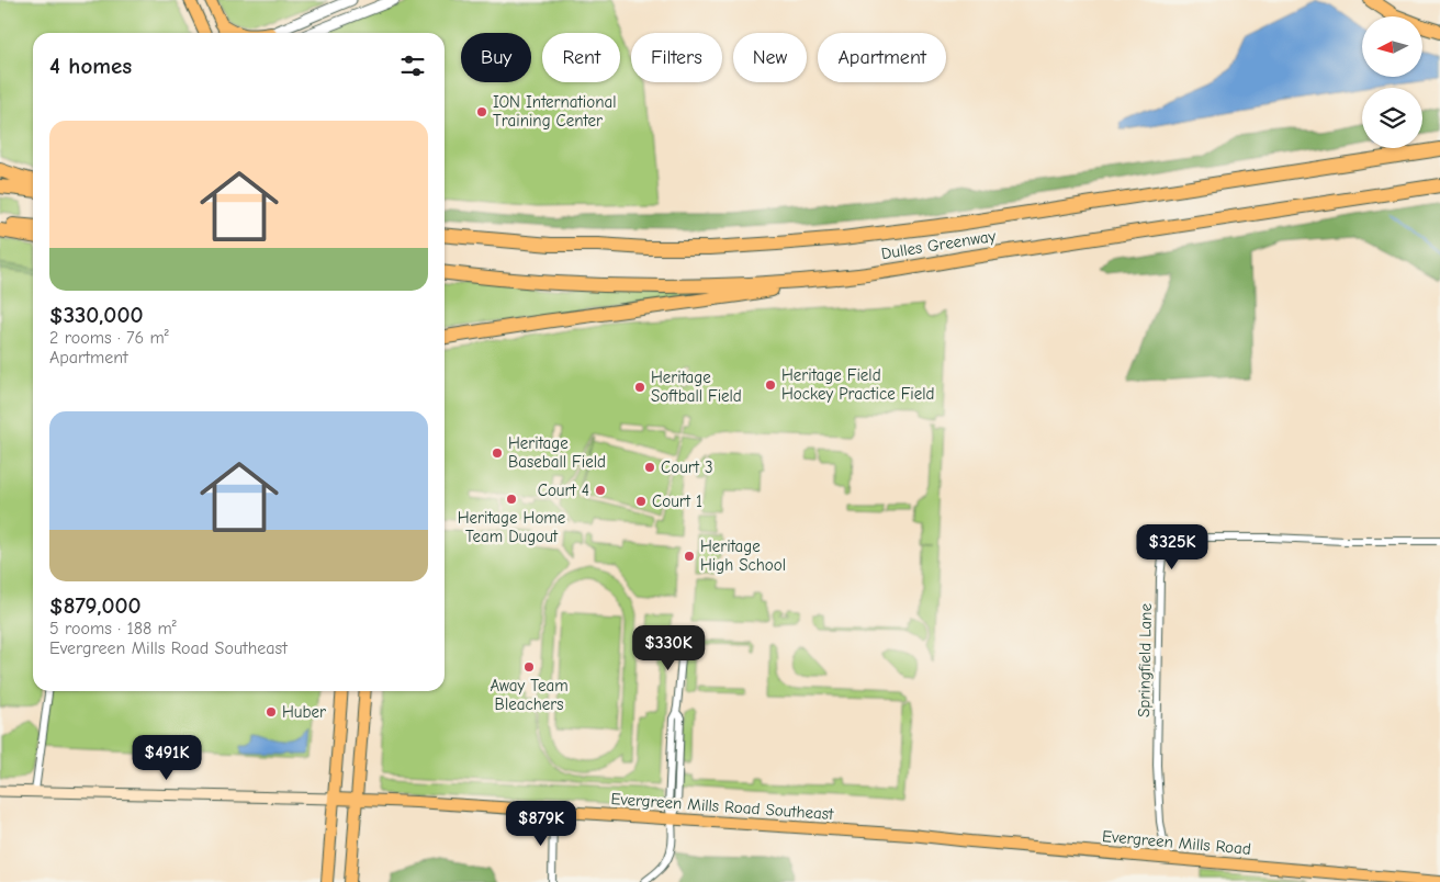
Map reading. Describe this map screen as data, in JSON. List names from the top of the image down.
{
  "streets": {
    "highway": ["Dulles Greenway"],
    "main road": ["Evergreen Mills Road Southeast", "Evergreen Mills Road"],
    "street": ["Springfield Lane"]
  },
  "crossings": [
    ["Springfield Lane", "Evergreen Mills Road"],
    ["Evergreen Mills Road Southeast", "Evergreen Mills Road"]
  ],
  "places": [
    "ION International Training Center",
    "Heritage Field Hockey Practice Field",
    "Heritage Softball Field",
    "Heritage Baseball Field",
    "Court 3",
    "Court 4",
    "Heritage Home Team Dugout",
    "Court 1",
    "Heritage High School",
    "Away Team Bleachers",
    "Huber"
  ],
  "north": "left",
  "page": {
    "chip": [
      "Buy",
      "Rent",
      "Filters",
      "New",
      "Apartment"
    ],
    "heading": "4 homes",
    "list": [
      {
        "name": "$330,000",
        "note": "2 rooms · 76 m² · Apartment"
      },
      {
        "name": "$879,000",
        "note": "5 rooms · 188 m² · Evergreen Mills Road Southeast"
      }
    ],
    "price": [
      "$325K",
      "$330K",
      "$491K",
      "$879K"
    ]
  }
}
